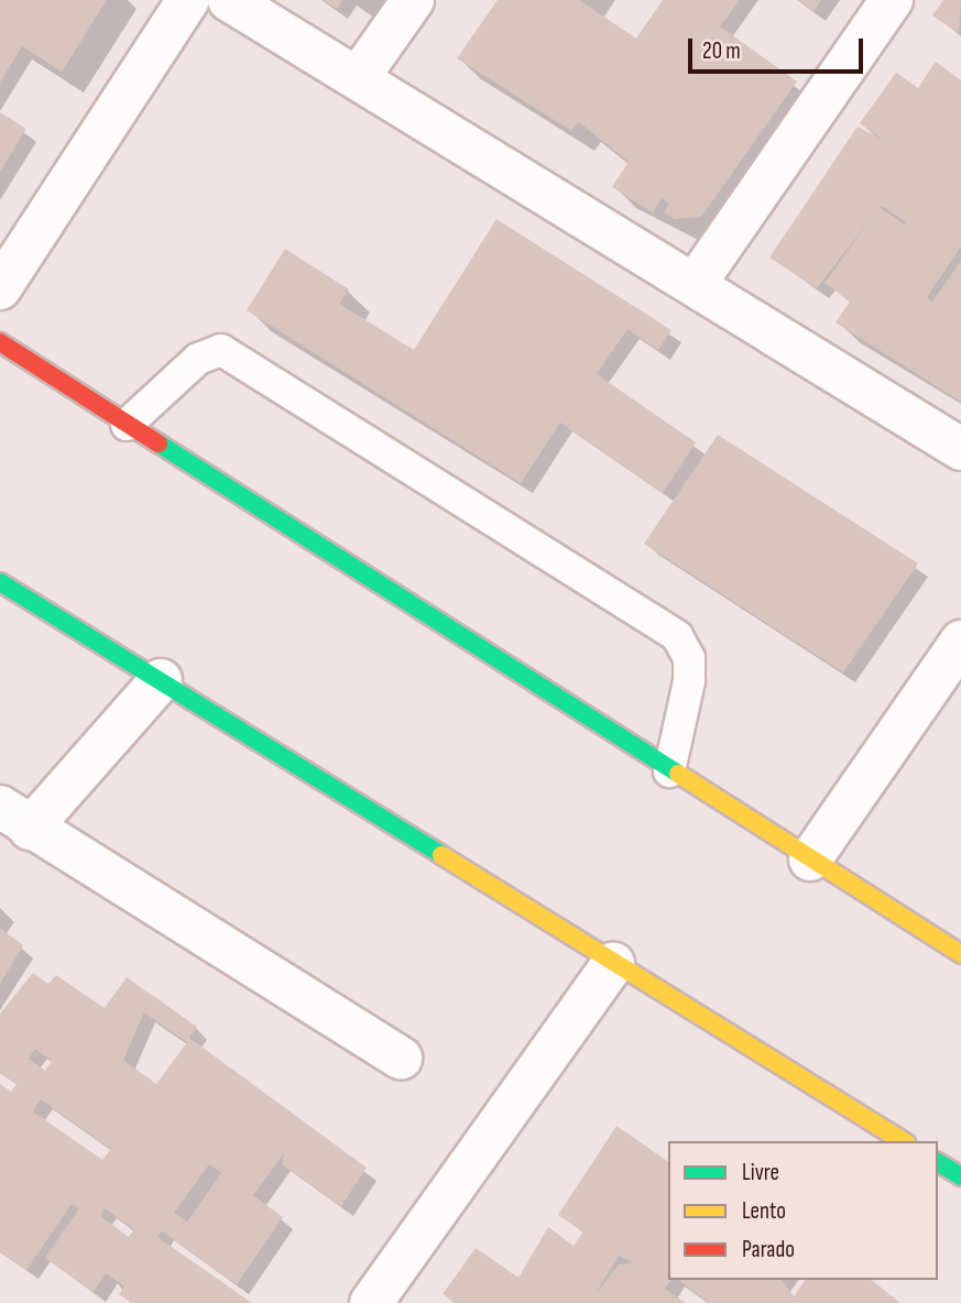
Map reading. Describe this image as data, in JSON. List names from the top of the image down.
{
  "legend": ["Livre", "Lento", "Parado"],
  "scale_bar": "20 m"
}
